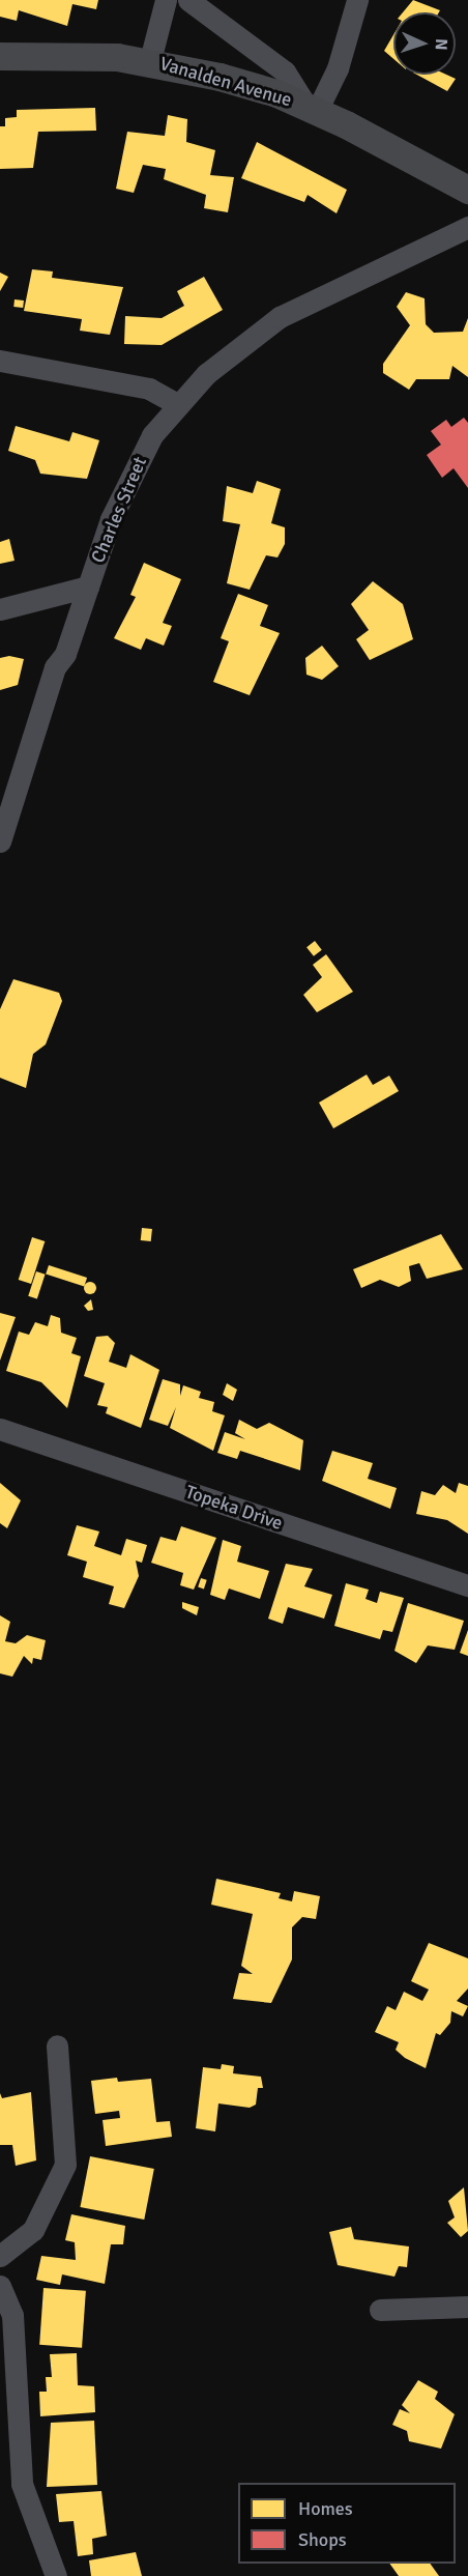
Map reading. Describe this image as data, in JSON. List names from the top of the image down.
{
  "streets": {
    "main road": ["Vanalden Avenue"],
    "street": ["Charles Street", "Topeka Drive"]
  },
  "legend": ["Homes", "Shops"],
  "north": "right"
}
